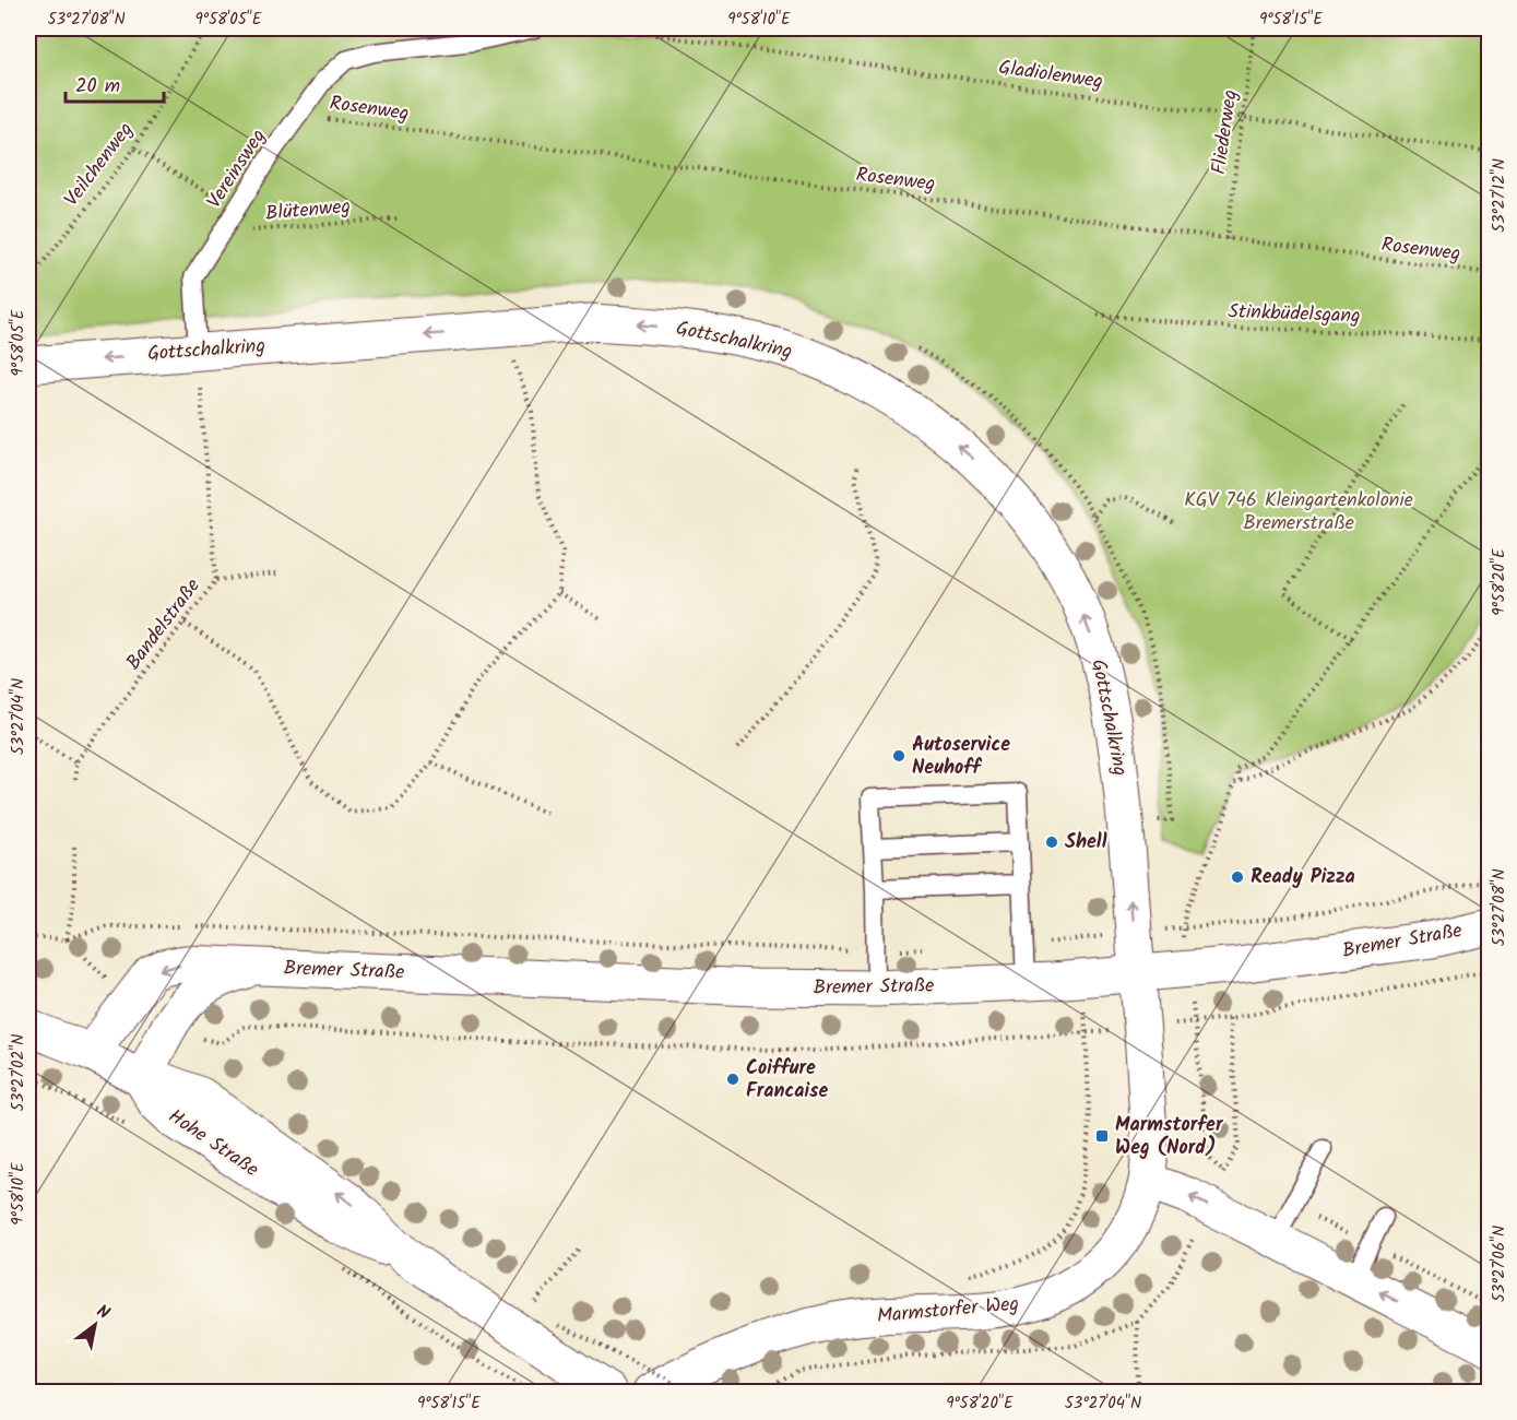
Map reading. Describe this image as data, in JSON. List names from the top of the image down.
{
  "streets": {
    "street": [
      "Gottschalkring",
      "Bremer Straße",
      "Hohe Straße",
      "Marmstorfer Weg"
    ],
    "lane": ["Vereinsweg"],
    "path": [
      "Gladiolenweg",
      "Rosenweg",
      "Fliederweg",
      "Veilchenweg",
      "Blütenweg",
      "Stinkbüdelsgang",
      "Bandelstraße"
    ]
  },
  "crossings": [
    ["Gladiolenweg", "Fliederweg"],
    ["Rosenweg", "Fliederweg"],
    ["Rosenweg", "Vereinsweg"],
    ["Vereinsweg", "Blütenweg"],
    ["Vereinsweg", "Gottschalkring"],
    ["Vereinsweg", "Bandelstraße"],
    ["Gottschalkring", "Bandelstraße"],
    ["Gottschalkring", "Bremer Straße"],
    ["Gottschalkring", "Marmstorfer Weg"],
    ["Bremer Straße", "Hohe Straße"],
    ["Bremer Straße", "Marmstorfer Weg"]
  ],
  "one_way": ["Gottschalkring"],
  "parks": ["KGV 746 Kleingartenkolonie Bremerstraße"],
  "places": {
    "other": [
      "Autoservice Neuhoff",
      "Shell",
      "Ready Pizza",
      "Coiffure Francaise"
    ],
    "transit": ["Marmstorfer Weg (Nord)"]
  },
  "scale_bar": "20 m",
  "north": "top right",
  "coordinates": [
    "53°27'08\"N",
    "9°58'05\"E",
    "9°58'10\"E",
    "9°58'15\"E",
    "53°27'12\"N",
    "9°58'20\"E",
    "53°27'04\"N",
    "53°27'02\"N",
    "53°27'06\"N"
  ]
}
